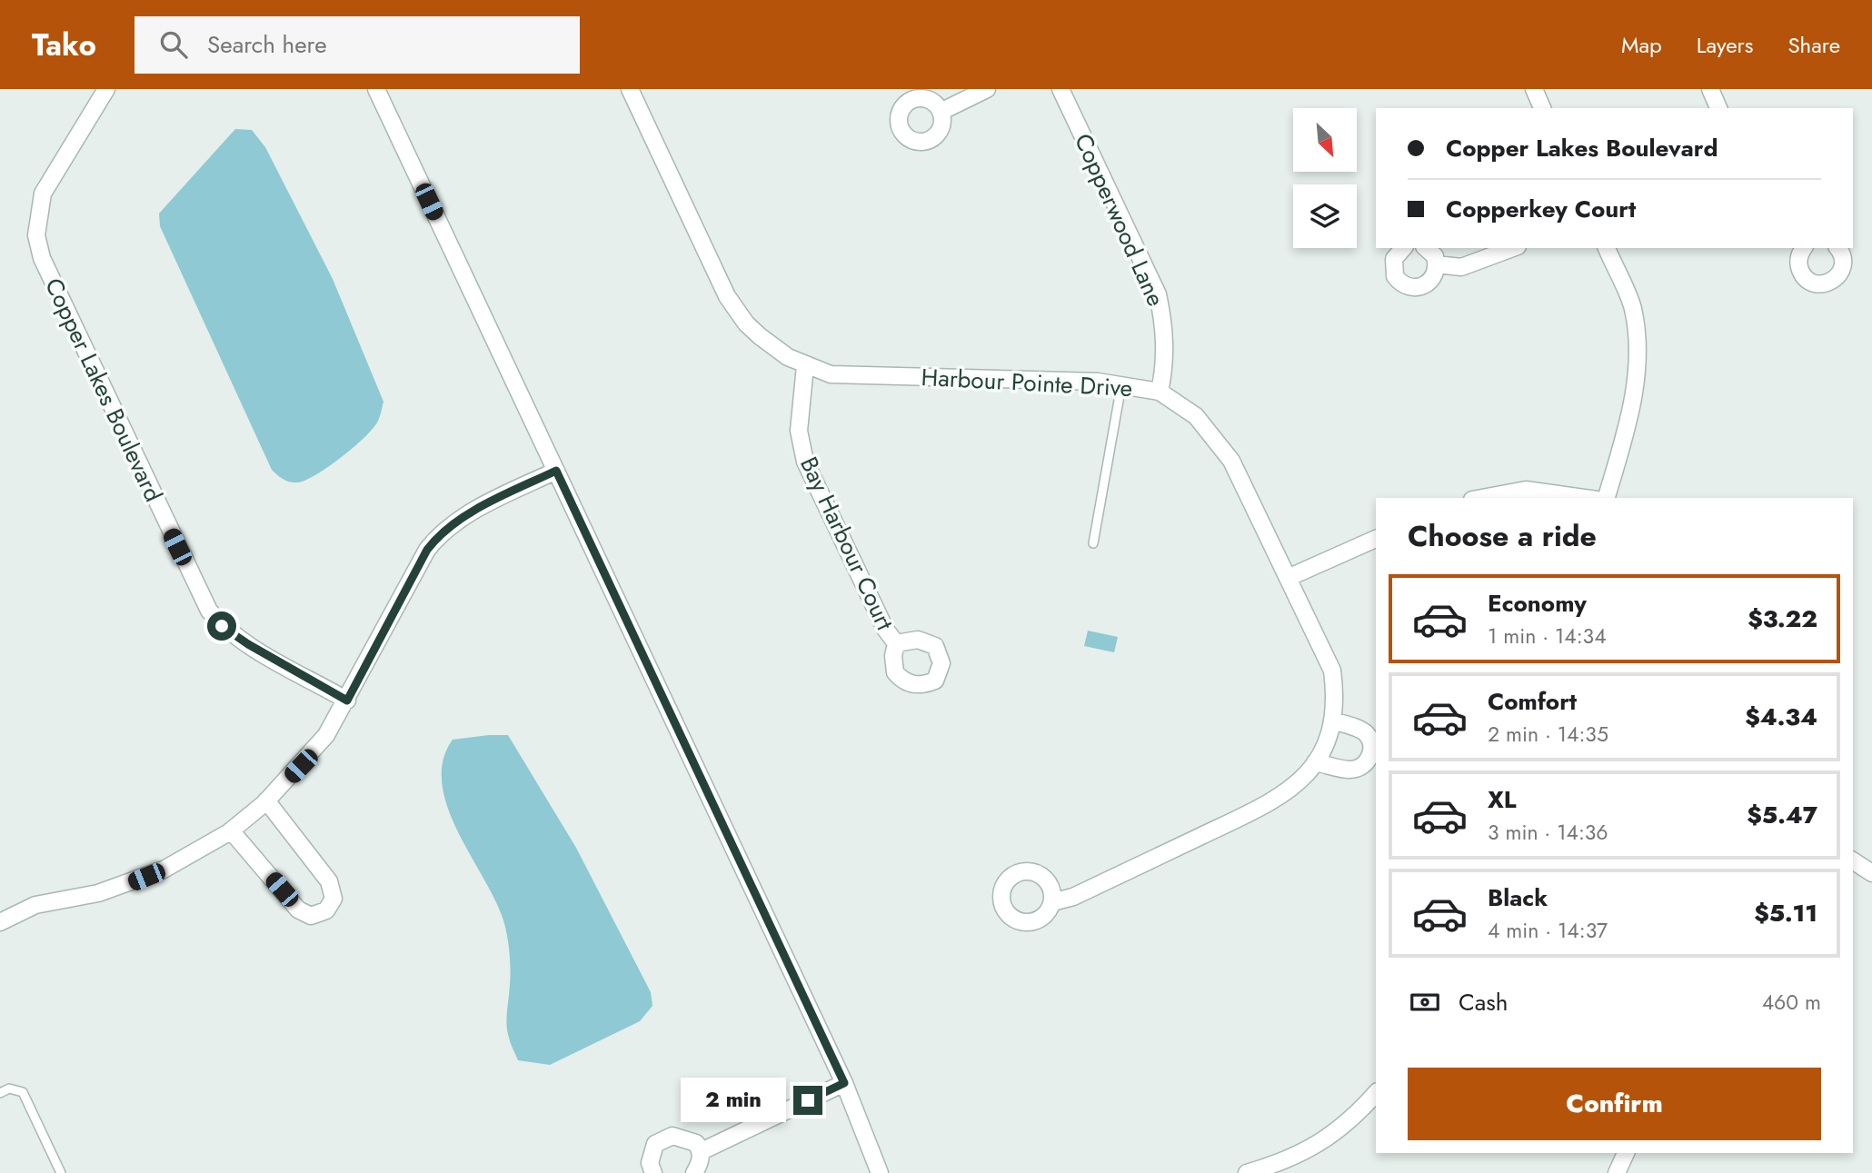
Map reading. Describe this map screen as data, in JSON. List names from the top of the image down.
{
  "streets": {
    "street": [
      "Copperwood Lane",
      "Harbour Pointe Drive",
      "Copper Lakes Boulevard",
      "Bay Harbour Court"
    ]
  },
  "crossings": [
    ["Copperwood Lane", "Harbour Pointe Drive"],
    ["Harbour Pointe Drive", "Bay Harbour Court"]
  ],
  "north": "bottom right",
  "page": {
    "header": "Tako",
    "search": "Search here",
    "nav": ["Map", "Layers", "Share"],
    "banner": ["Copper Lakes Boulevard", "Copperkey Court"],
    "heading": "Choose a ride",
    "list": [
      {
        "name": "Economy",
        "note": "1 min · 14:34",
        "value": "$3.22"
      },
      {
        "name": "Comfort",
        "note": "2 min · 14:35",
        "value": "$4.34"
      },
      {
        "name": "XL",
        "note": "3 min · 14:36",
        "value": "$5.47"
      },
      {
        "name": "Black",
        "note": "4 min · 14:37",
        "value": "$5.11"
      }
    ],
    "pay": ["Cash", "460 m"],
    "buttons": "Confirm",
    "bubble": "2 min"
  }
}
